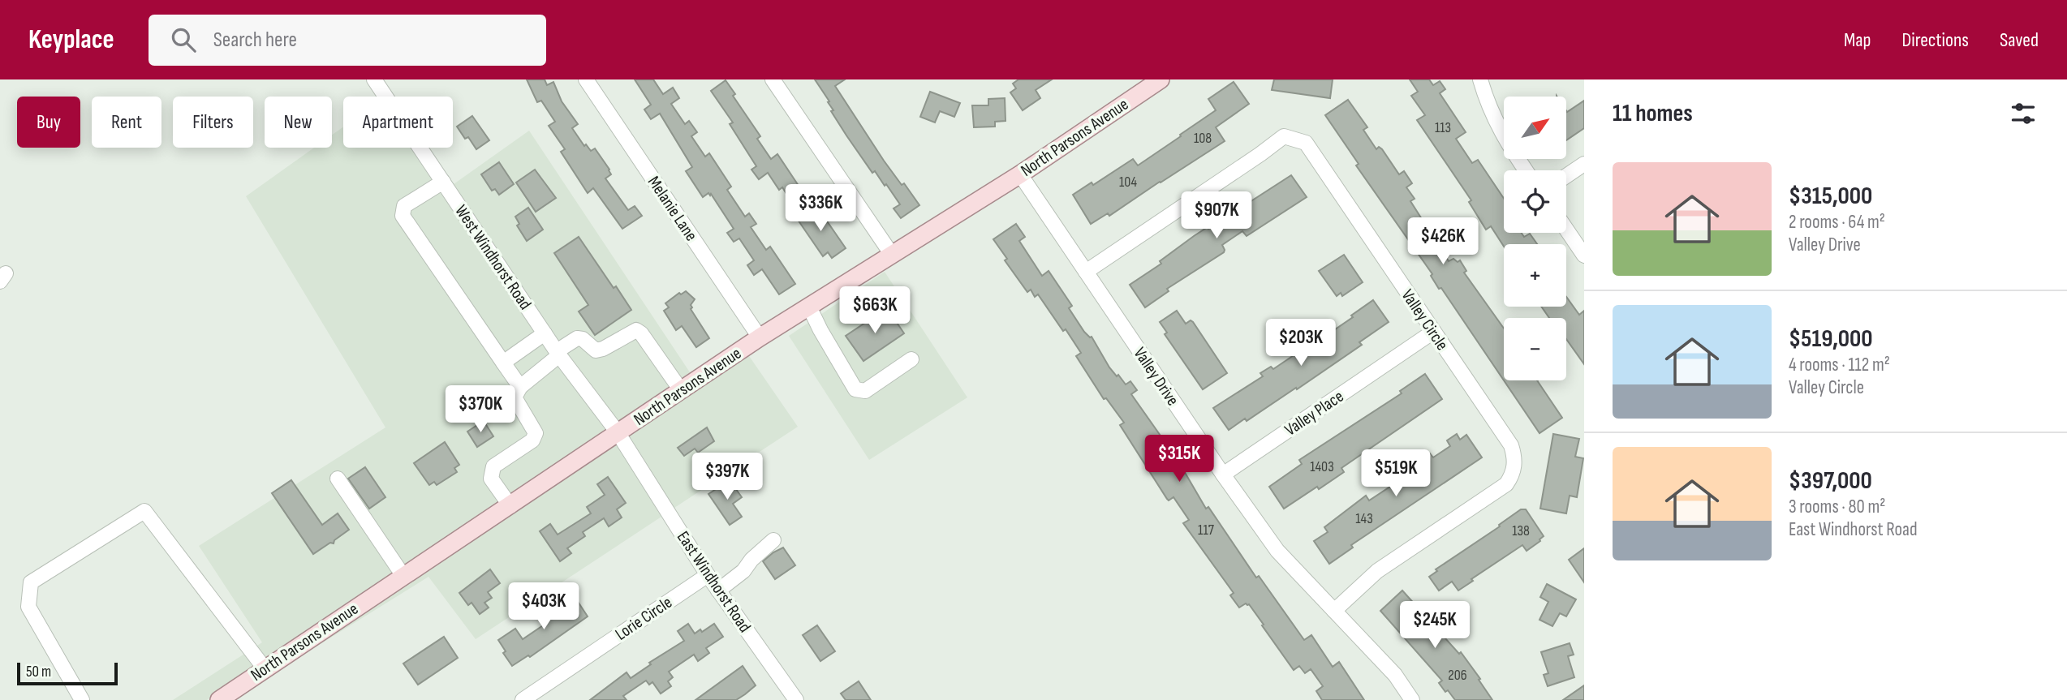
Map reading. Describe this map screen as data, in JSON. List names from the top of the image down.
{
  "streets": {
    "main road": ["North Parsons Avenue"],
    "street": [
      "Melanie Lane",
      "West Windhorst Road",
      "Valley Circle",
      "Valley Drive",
      "Valley Place",
      "East Windhorst Road",
      "Lorie Circle"
    ]
  },
  "crossings": [
    ["North Parsons Avenue", "Melanie Lane"],
    ["North Parsons Avenue", "West Windhorst Road"],
    ["North Parsons Avenue", "Valley Drive"],
    ["North Parsons Avenue", "East Windhorst Road"],
    ["West Windhorst Road", "East Windhorst Road"],
    ["Valley Circle", "Valley Drive"],
    ["Valley Circle", "Valley Place"],
    ["Valley Drive", "Valley Place"],
    ["East Windhorst Road", "Lorie Circle"]
  ],
  "house_numbers": [
    "113",
    "108",
    "104",
    "1403",
    "143",
    "117",
    "138",
    "206"
  ],
  "scale_bar": "50 m",
  "north": "top right",
  "page": {
    "header": "Keyplace",
    "search": "Search here",
    "nav": ["Map", "Directions", "Saved"],
    "heading": "11 homes",
    "map_buttons": ["+", "−"],
    "chip": [
      "Buy",
      "Rent",
      "Filters",
      "New",
      "Apartment"
    ],
    "list": [
      {
        "name": "$315,000",
        "note": "2 rooms · 64 m² · Valley Drive"
      },
      {
        "name": "$519,000",
        "note": "4 rooms · 112 m² · Valley Circle"
      },
      {
        "name": "$397,000",
        "note": "3 rooms · 80 m² · East Windhorst Road"
      }
    ],
    "price": [
      "$336K",
      "$907K",
      "$426K",
      "$663K",
      "$203K",
      "$370K",
      "$315K",
      "$519K",
      "$397K",
      "$403K",
      "$245K"
    ],
    "scale": "50 m"
  }
}
